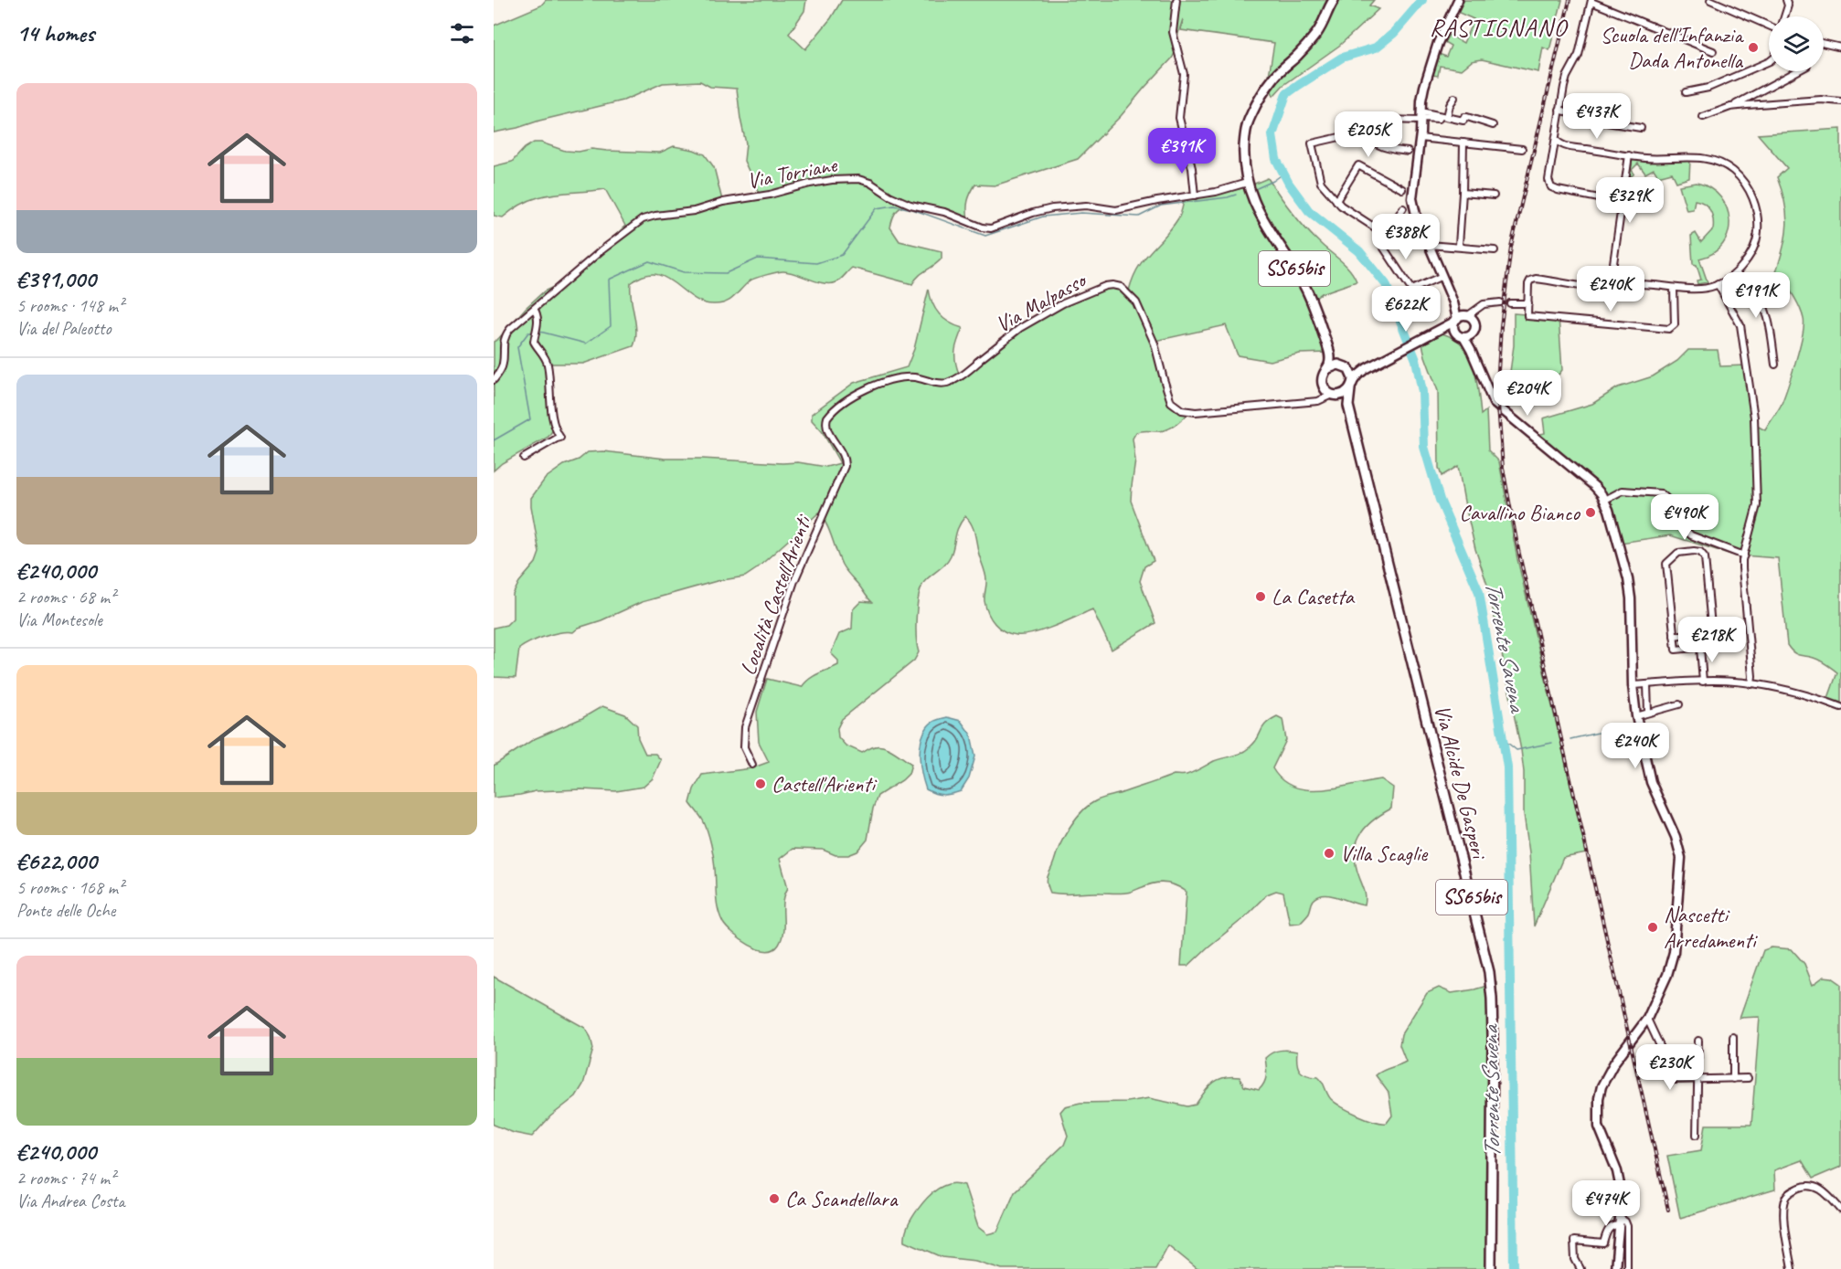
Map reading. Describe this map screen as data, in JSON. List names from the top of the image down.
{
  "streets": {
    "main road": ["SS65bis", "Via Alcide De Gasperi"],
    "street": ["Via Torriane", "Via Malpasso", "Località Castell'Arienti"]
  },
  "crossings": [
    ["Via Torriane", "SS65bis"],
    ["SS65bis", "Via Malpasso"],
    ["SS65bis", "Via Alcide De Gasperi"],
    ["Via Malpasso", "Località Castell'Arienti"],
    ["Via Malpasso", "Via Alcide De Gasperi"]
  ],
  "districts": ["RASTIGNANO"],
  "water": ["Torrente Savena"],
  "places": [
    "Scuola dell'Infanzia Dada Antonella",
    "Cavallino Bianco",
    "La Casetta",
    "Castell'Arienti",
    "Villa Scaglie",
    "Nascetti Arredamenti",
    "Ca Scandellara"
  ],
  "page": {
    "heading": "14 homes",
    "list": [
      {
        "name": "€391,000",
        "note": "5 rooms · 148 m² · Via del Paleotto"
      },
      {
        "name": "€240,000",
        "note": "2 rooms · 68 m² · Via Montesole"
      },
      {
        "name": "€622,000",
        "note": "5 rooms · 168 m² · Ponte delle Oche"
      },
      {
        "name": "€240,000",
        "note": "2 rooms · 74 m² · Via Andrea Costa"
      }
    ],
    "price": [
      "€437K",
      "€205K",
      "€391K",
      "€329K",
      "€388K",
      "€240K",
      "€191K",
      "€622K",
      "€204K",
      "€490K",
      "€218K",
      "€240K",
      "€230K",
      "€474K"
    ]
  }
}
